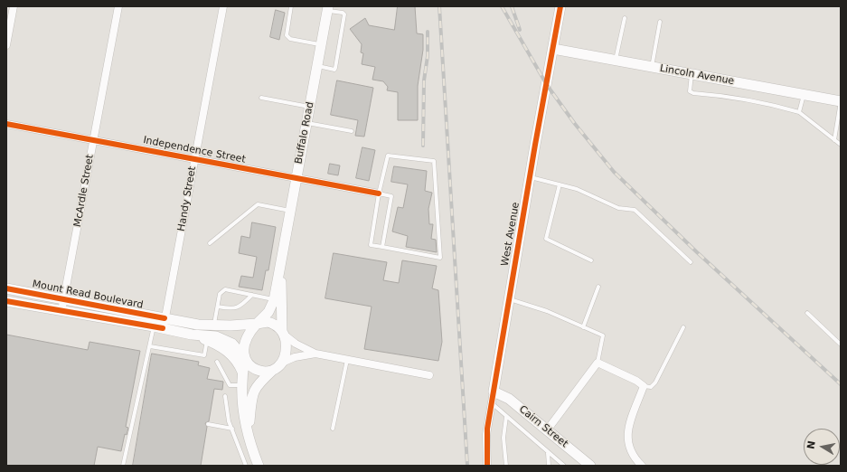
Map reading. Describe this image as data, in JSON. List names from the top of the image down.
{
  "streets": {
    "main road": [
      "Lincoln Avenue",
      "Buffalo Road",
      "West Avenue",
      "Mount Read Boulevard",
      "Cairn Street"
    ],
    "street": ["Independence Street", "McArdle Street", "Handy Street"]
  },
  "crossings": [
    ["Lincoln Avenue", "West Avenue"],
    ["Buffalo Road", "Independence Street"],
    ["Buffalo Road", "Mount Read Boulevard"],
    ["Independence Street", "McArdle Street"],
    ["Independence Street", "Handy Street"],
    ["McArdle Street", "Mount Read Boulevard"],
    ["Handy Street", "Mount Read Boulevard"],
    ["West Avenue", "Cairn Street"]
  ],
  "north": "left"
}
